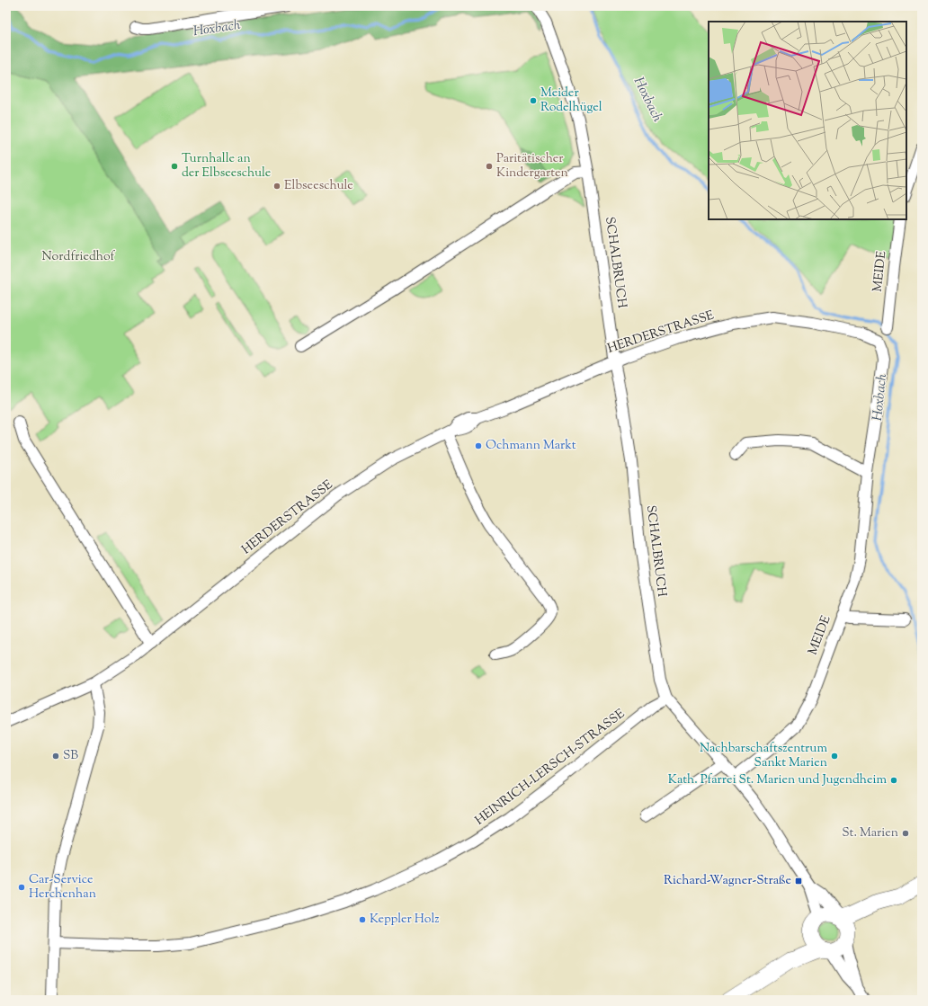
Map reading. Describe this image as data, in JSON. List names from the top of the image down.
{
  "streets": {
    "street": [
      "SCHALBRUCH",
      "MEIDE",
      "HERDERSTRASSE",
      "HEINRICH-LERSCH-STRASSE"
    ]
  },
  "crossings": [
    ["SCHALBRUCH", "MEIDE"],
    ["SCHALBRUCH", "HERDERSTRASSE"],
    ["SCHALBRUCH", "HEINRICH-LERSCH-STRASSE"],
    ["MEIDE", "HERDERSTRASSE"]
  ],
  "water": ["Hoxbach"],
  "parks": ["Nordfriedhof"],
  "places": {
    "other": [
      "Meider Rodelhügel",
      "Turnhalle an der Elbseeschule",
      "Paritätischer Kindergarten",
      "Elbseeschule",
      "Ochmann Markt",
      "SB",
      "Nachbarschaftszentrum Sankt Marien",
      "Kath. Pfarrei St. Marien und Jugendheim",
      "St. Marien",
      "Car-Service Herchenhan",
      "Keppler Holz"
    ],
    "transit": ["Richard-Wagner-Straße"]
  }
}
